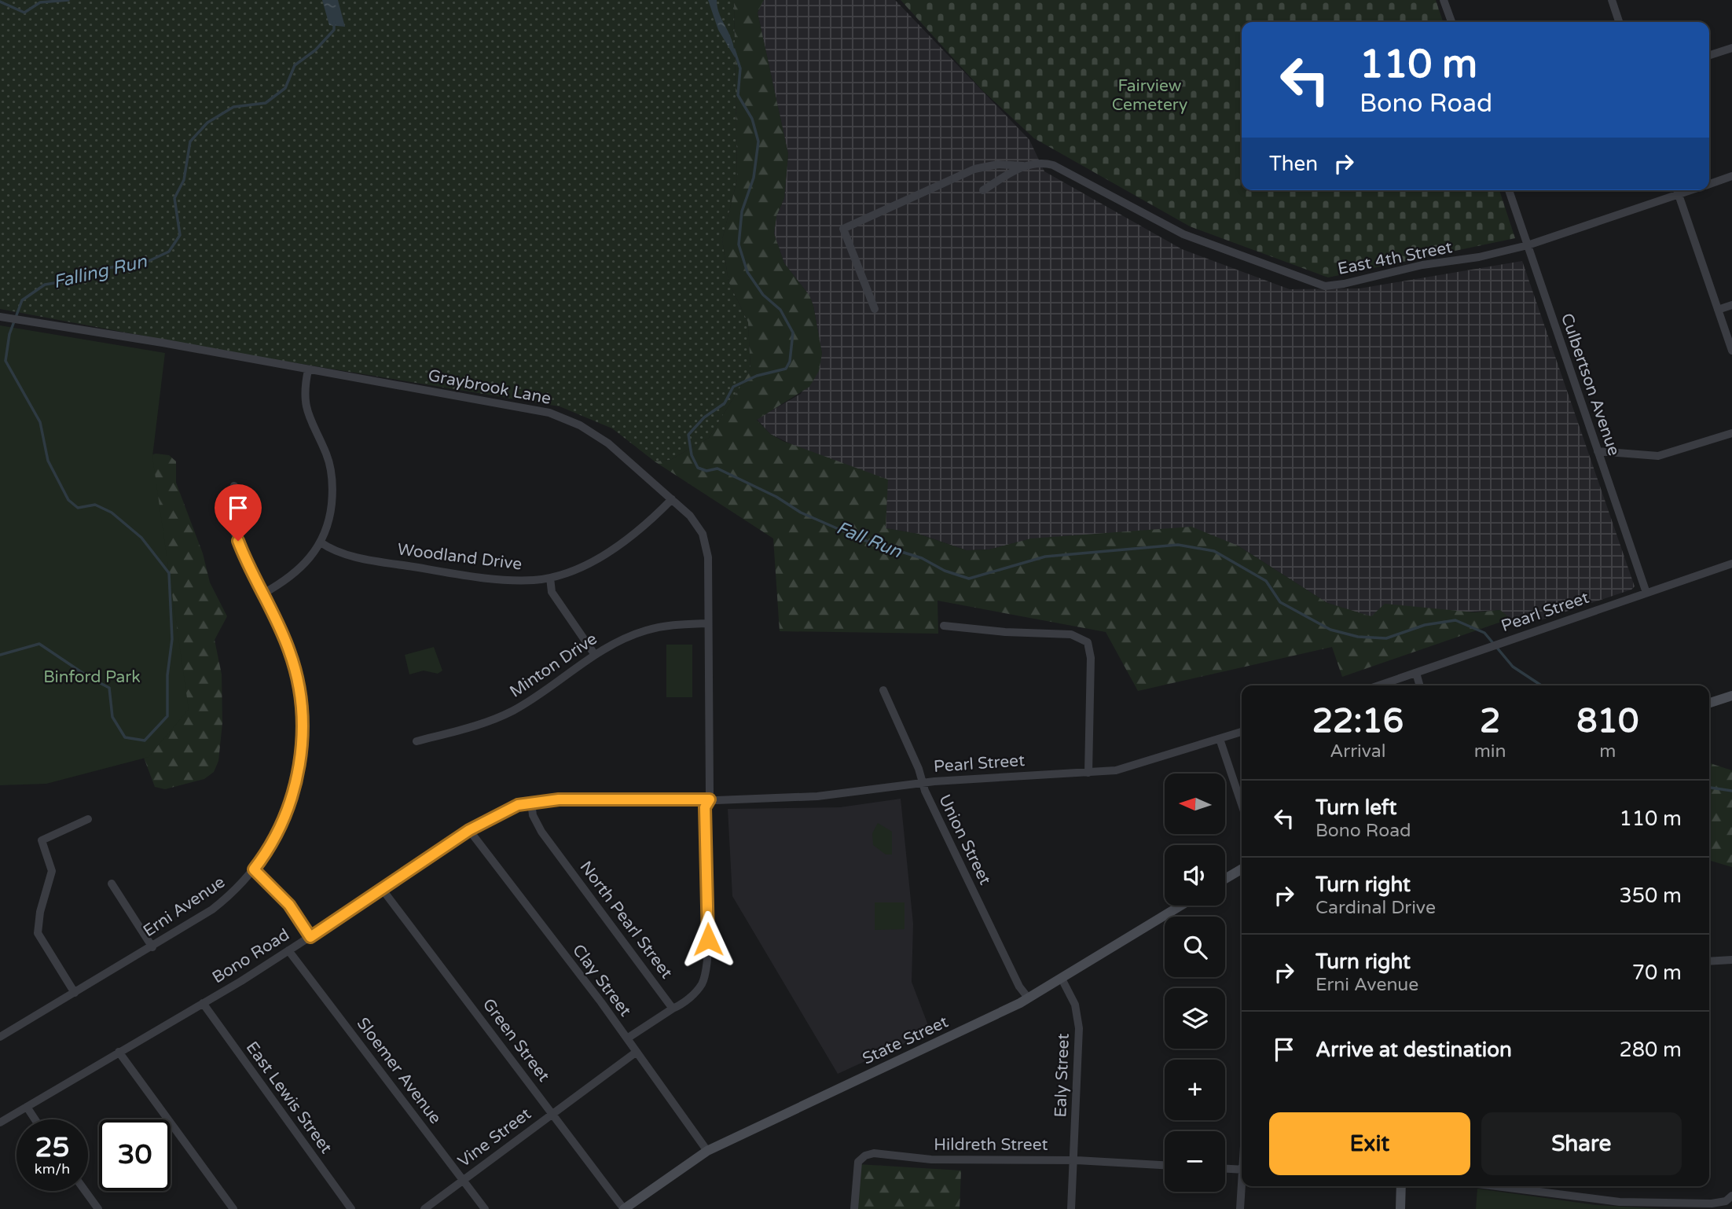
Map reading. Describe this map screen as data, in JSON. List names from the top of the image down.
{
  "streets": {
    "main road": ["State Street"],
    "street": [
      "East 4th Street",
      "Culbertson Avenue",
      "Graybrook Lane",
      "Woodland Drive",
      "Pearl Street",
      "Minton Drive",
      "Union Street",
      "Erni Avenue",
      "North Pearl Street",
      "Bono Road",
      "Clay Street",
      "Green Street",
      "Sloemer Avenue",
      "Ealy Street",
      "East Lewis Street",
      "Vine Street",
      "Hildreth Street"
    ]
  },
  "crossings": [
    ["East 4th Street", "Culbertson Avenue"],
    ["Culbertson Avenue", "Pearl Street"],
    ["Graybrook Lane", "Woodland Drive"],
    ["Graybrook Lane", "Pearl Street"],
    ["Graybrook Lane", "Minton Drive"],
    ["Graybrook Lane", "North Pearl Street"],
    ["Graybrook Lane", "Bono Road"],
    ["Pearl Street", "Union Street"],
    ["Pearl Street", "Bono Road"],
    ["Union Street", "State Street"],
    ["North Pearl Street", "Bono Road"],
    ["Bono Road", "Clay Street"],
    ["Bono Road", "Green Street"],
    ["Bono Road", "Sloemer Avenue"],
    ["Bono Road", "East Lewis Street"],
    ["Clay Street", "State Street"],
    ["Clay Street", "Vine Street"],
    ["Green Street", "State Street"],
    ["Green Street", "Vine Street"],
    ["State Street", "Ealy Street"],
    ["Sloemer Avenue", "Vine Street"],
    ["Ealy Street", "Hildreth Street"]
  ],
  "water": ["Falling Run", "Fall Run"],
  "parks": ["Fairview Cemetery", "Binford Park"],
  "north": "left",
  "page": {
    "turn": ["110 m", "Bono Road"],
    "then": "Then",
    "eta": [
      "22:16",
      "Arrival",
      "2",
      "min",
      "810",
      "m"
    ],
    "map_buttons": ["+", "−"],
    "list": [
      {
        "name": "Turn left",
        "note": "Bono Road",
        "value": "110 m"
      },
      {
        "name": "Turn right",
        "note": "Cardinal Drive",
        "value": "350 m"
      },
      {
        "name": "Turn right",
        "note": "Erni Avenue",
        "value": "70 m"
      },
      {
        "name": "Arrive at destination",
        "value": "280 m"
      }
    ],
    "buttons": ["Exit", "Share"],
    "speed": "25 km/h",
    "limit": "30"
  }
}
